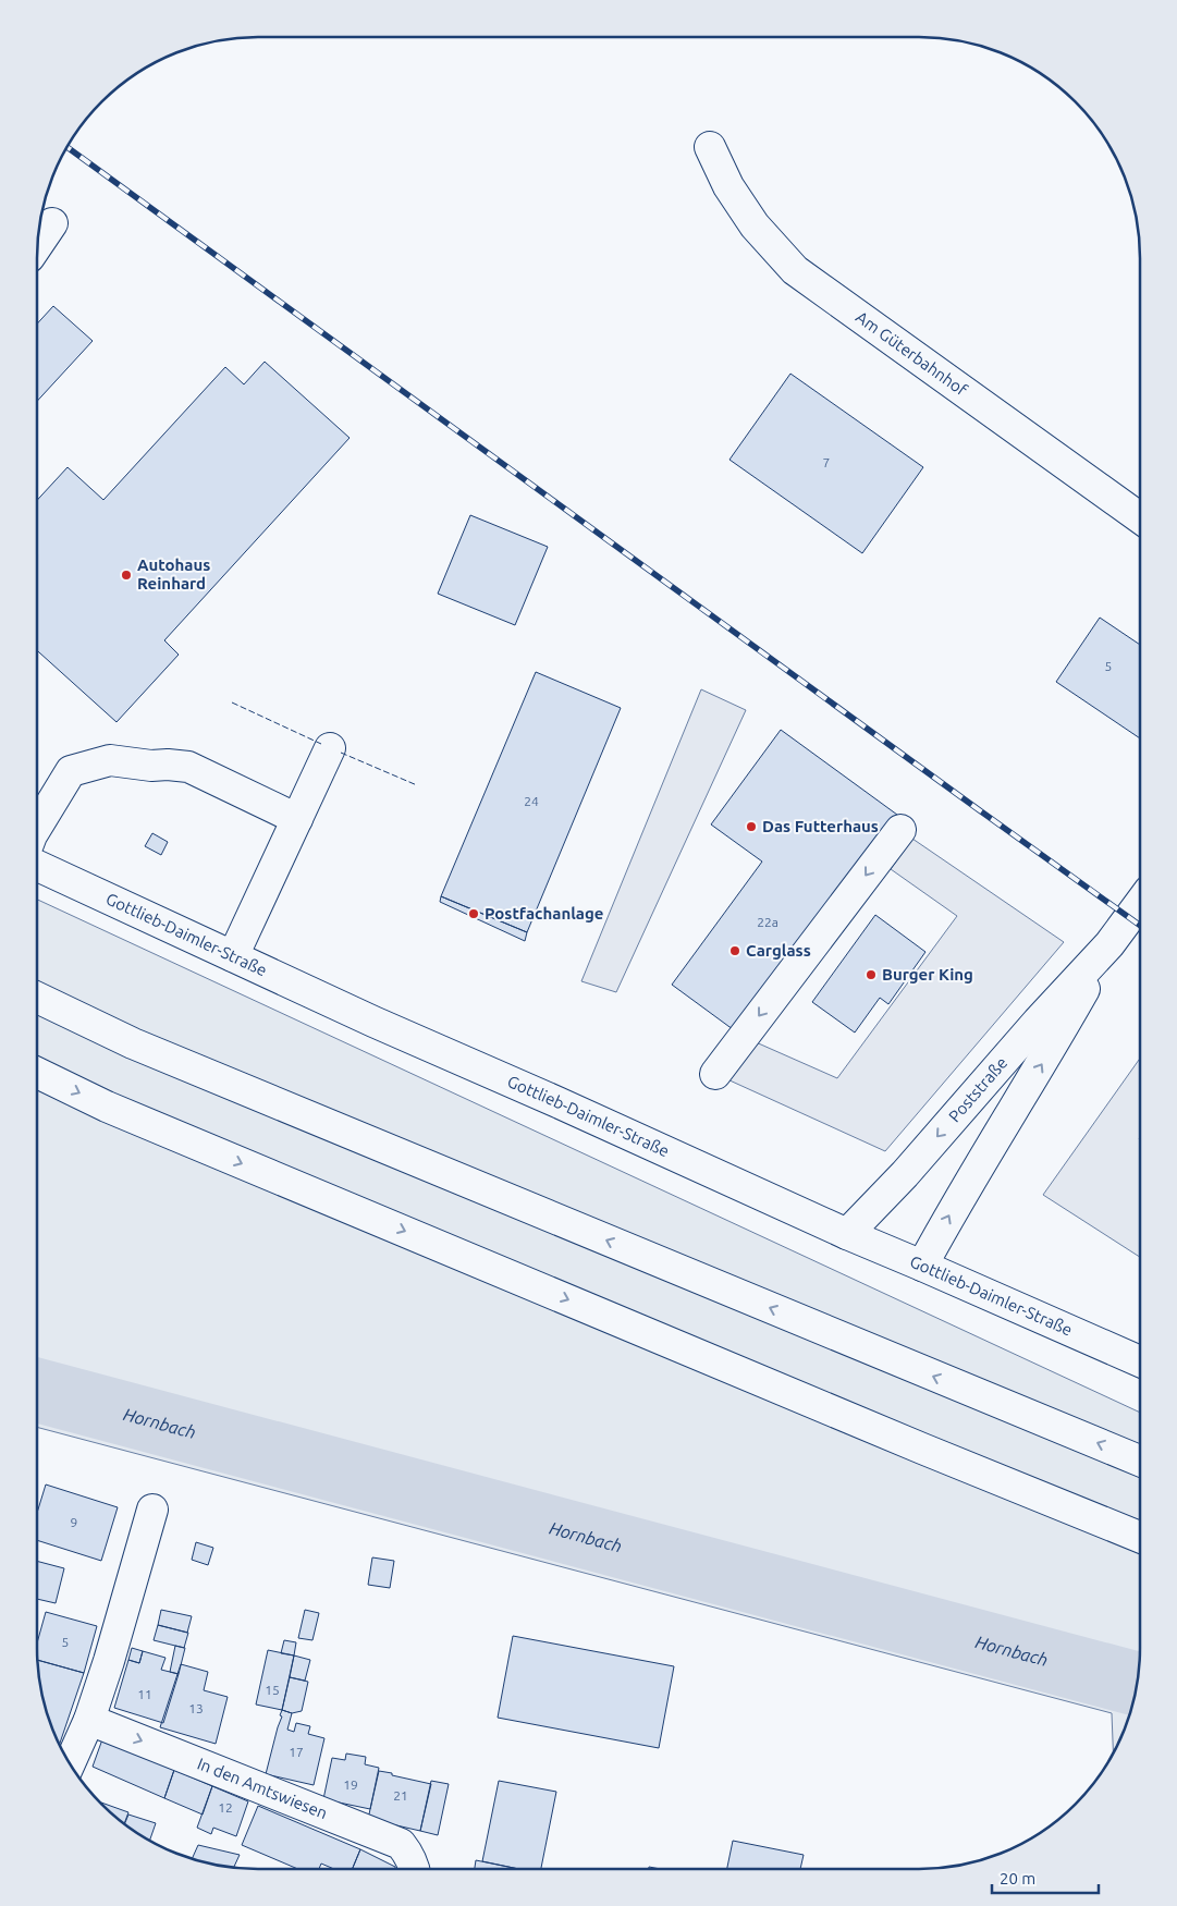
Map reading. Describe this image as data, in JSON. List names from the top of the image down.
{
  "streets": {
    "main road": [
      "Am Güterbahnhof",
      "Gottlieb-Daimler-Straße",
      "Poststraße",
      "In den Amtswiesen"
    ]
  },
  "crossings": [
    ["Gottlieb-Daimler-Straße", "Poststraße"]
  ],
  "one_way": ["In den Amtswiesen"],
  "water": ["Hornbach"],
  "places": [
    "Autohaus Reinhard",
    "Das Futterhaus",
    "Postfachanlage",
    "Carglass",
    "Burger King"
  ],
  "house_numbers": [
    "7",
    "5",
    "24",
    "22a",
    "9",
    "5",
    "15",
    "11",
    "13",
    "17",
    "19",
    "21",
    "12"
  ],
  "scale_bar": "20 m"
}
